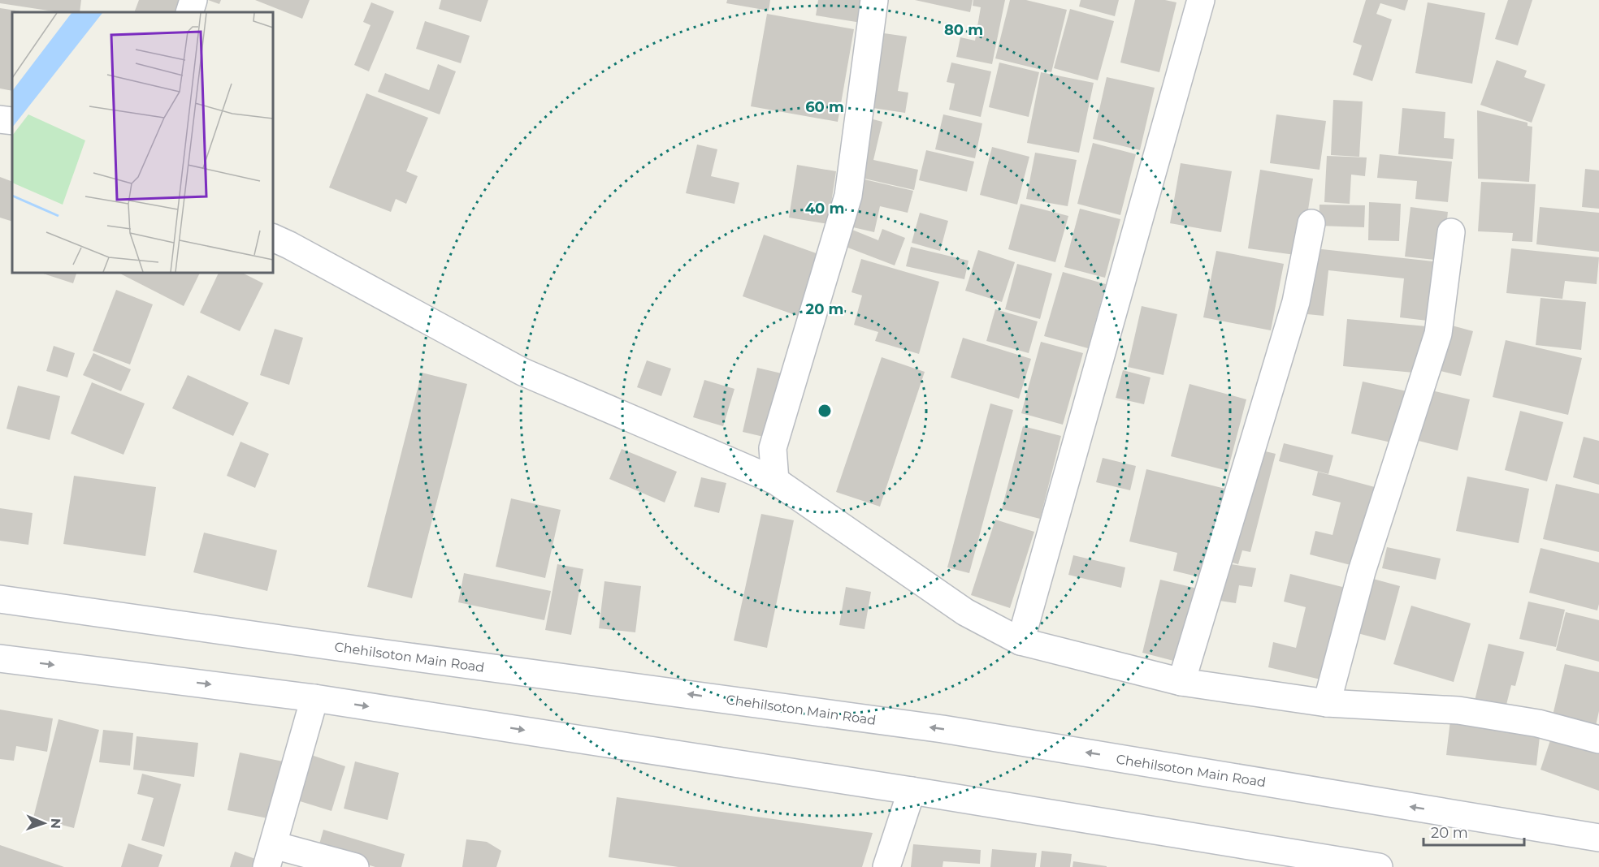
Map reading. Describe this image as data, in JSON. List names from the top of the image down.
{
  "streets": {
    "street": ["Chehilsoton Main Road"]
  },
  "scale_bar": "20 m",
  "north": "right",
  "rings": [
    "80 m",
    "60 m",
    "40 m",
    "20 m"
  ]
}
